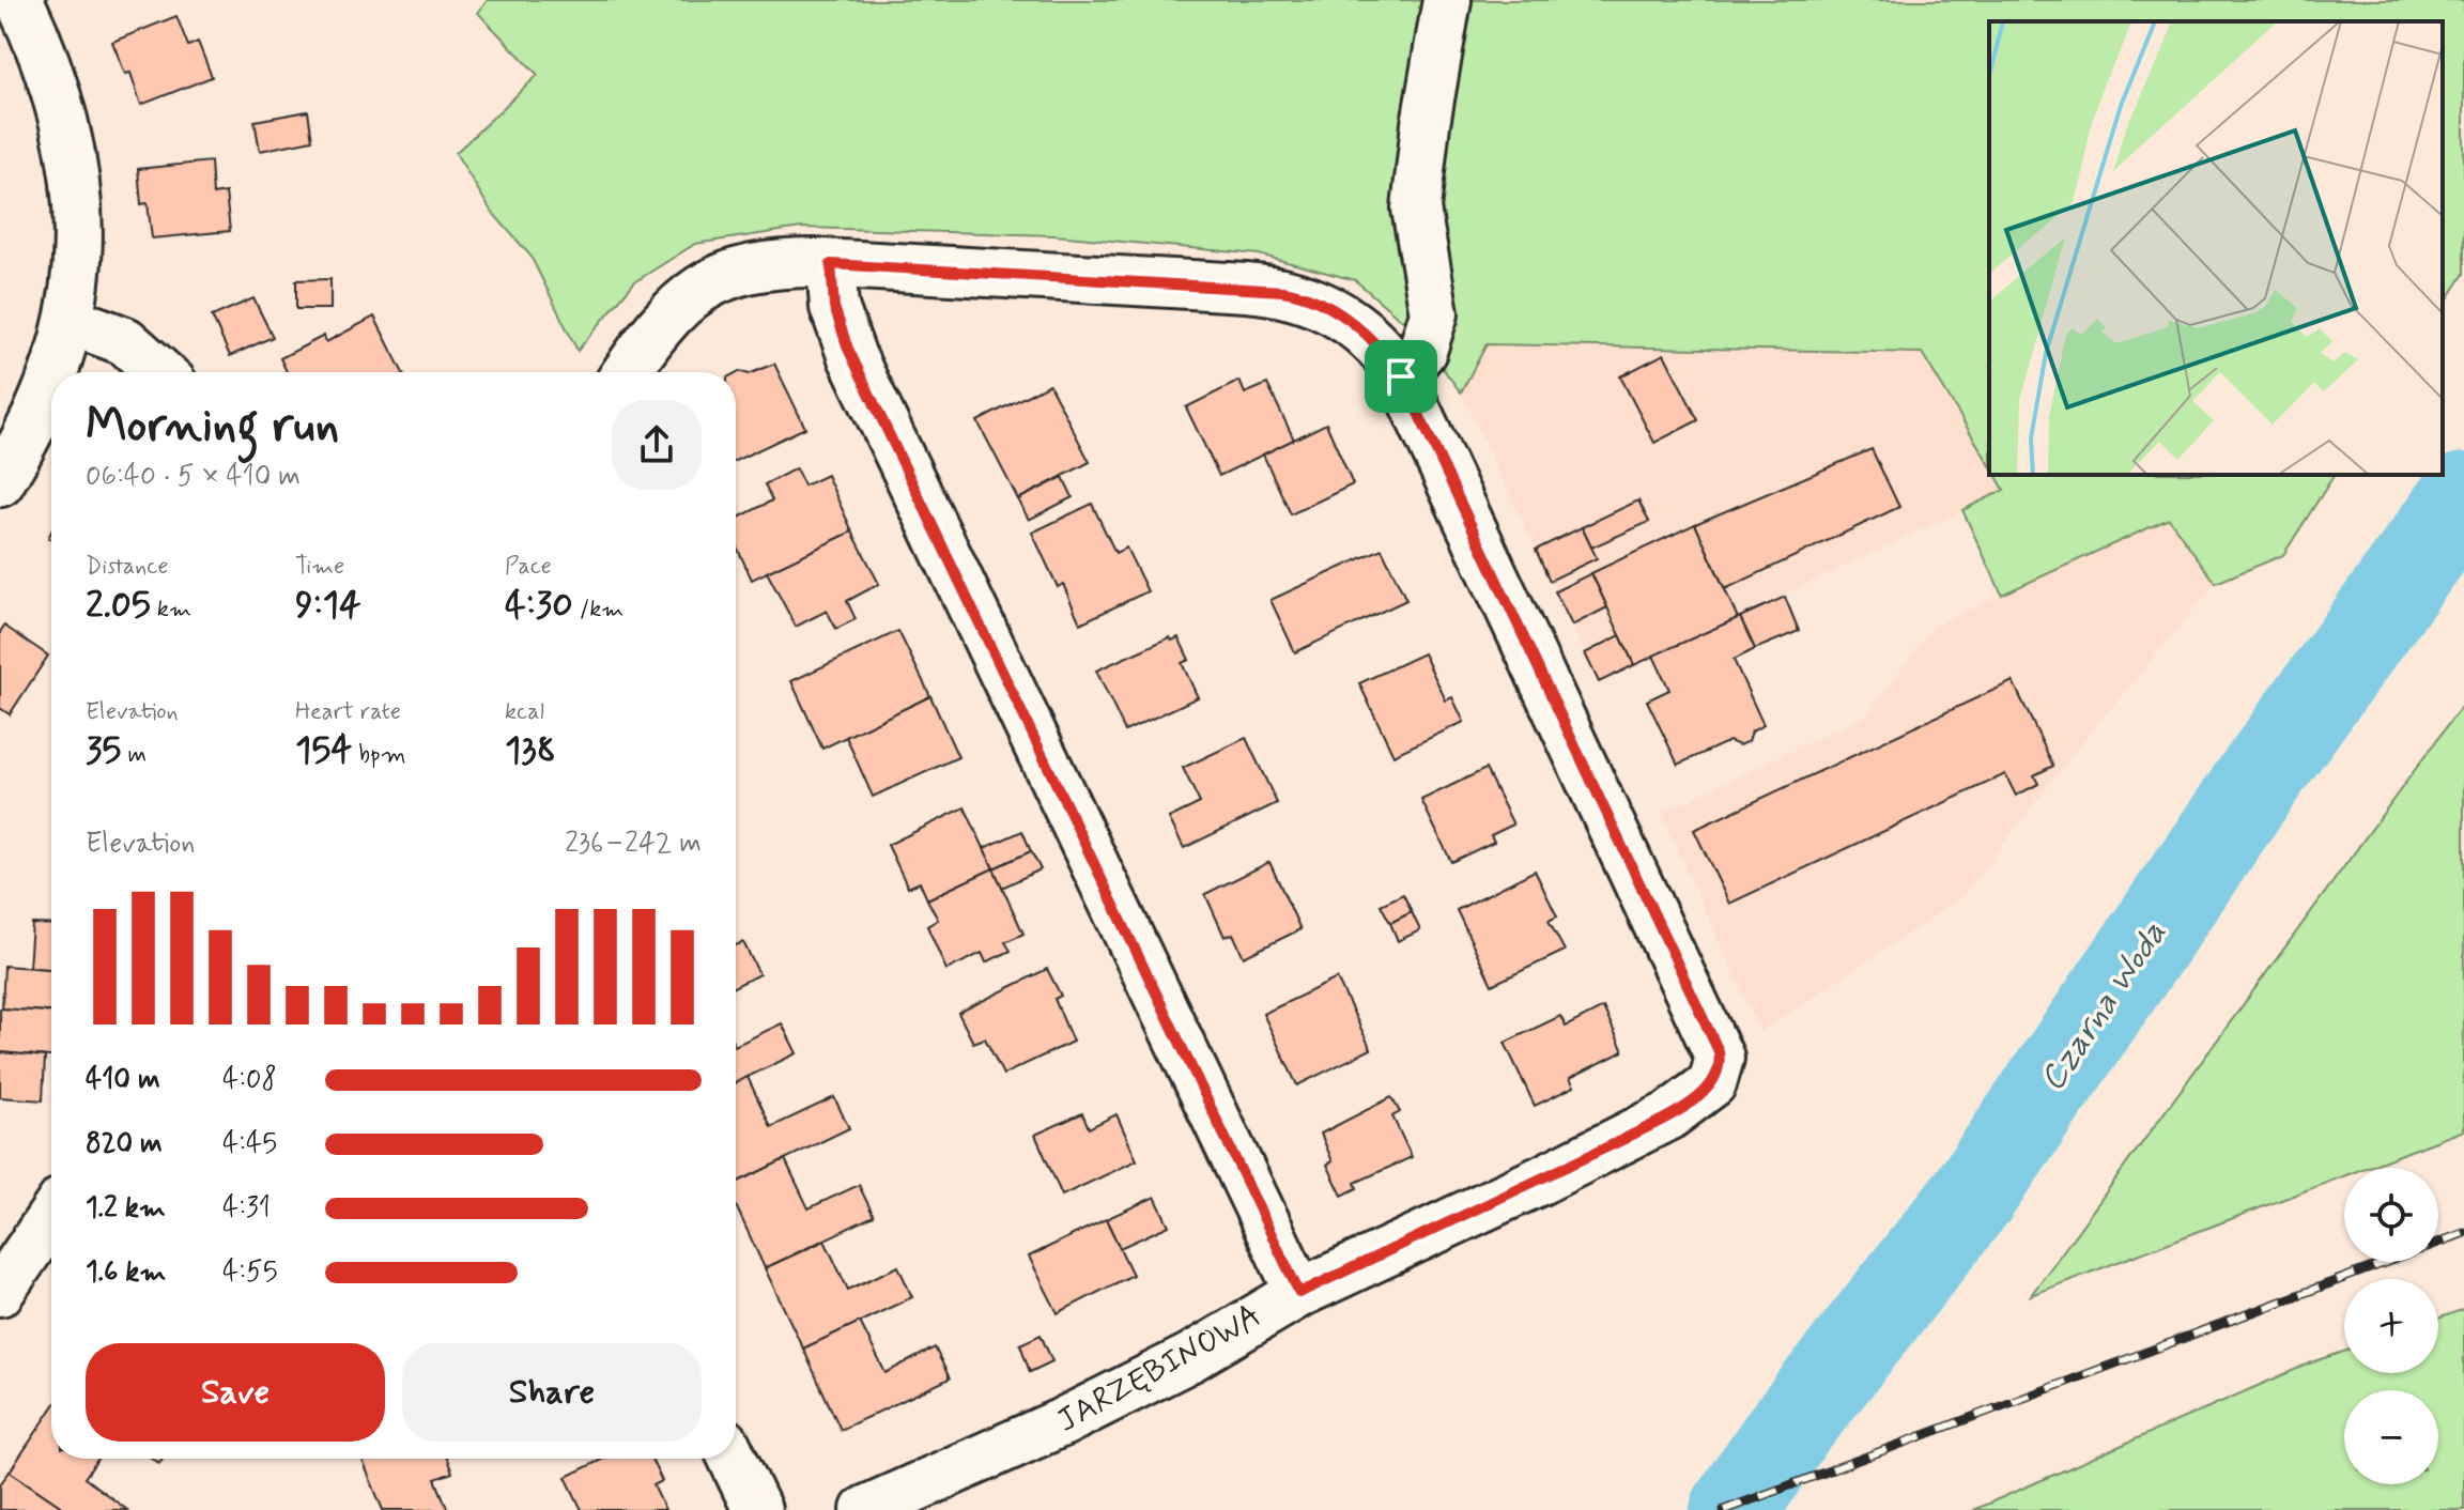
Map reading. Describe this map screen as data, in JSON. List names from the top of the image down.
{
  "streets": {
    "street": ["JARZĘBINOWA"]
  },
  "water": ["Czarna Woda"],
  "page": {
    "heading": ["Morning run", "06:40 · 5 × 410 m"],
    "stats": [
      ["Distance", "2.05 km"],
      ["Time", "9:14"],
      ["Pace", "4:30 /km"],
      ["Elevation", "35 m"],
      ["Heart rate", "154 bpm"],
      ["kcal", "138"]
    ],
    "chart": ["Elevation", "236–242 m"],
    "list": [
      {
        "name": "410 m",
        "note": "4:08"
      },
      {
        "name": "820 m",
        "note": "4:45"
      },
      {
        "name": "1.2 km",
        "note": "4:31"
      },
      {
        "name": "1.6 km",
        "note": "4:55"
      }
    ],
    "map_buttons": ["+", "−"],
    "buttons": ["Save", "Share"]
  }
}
